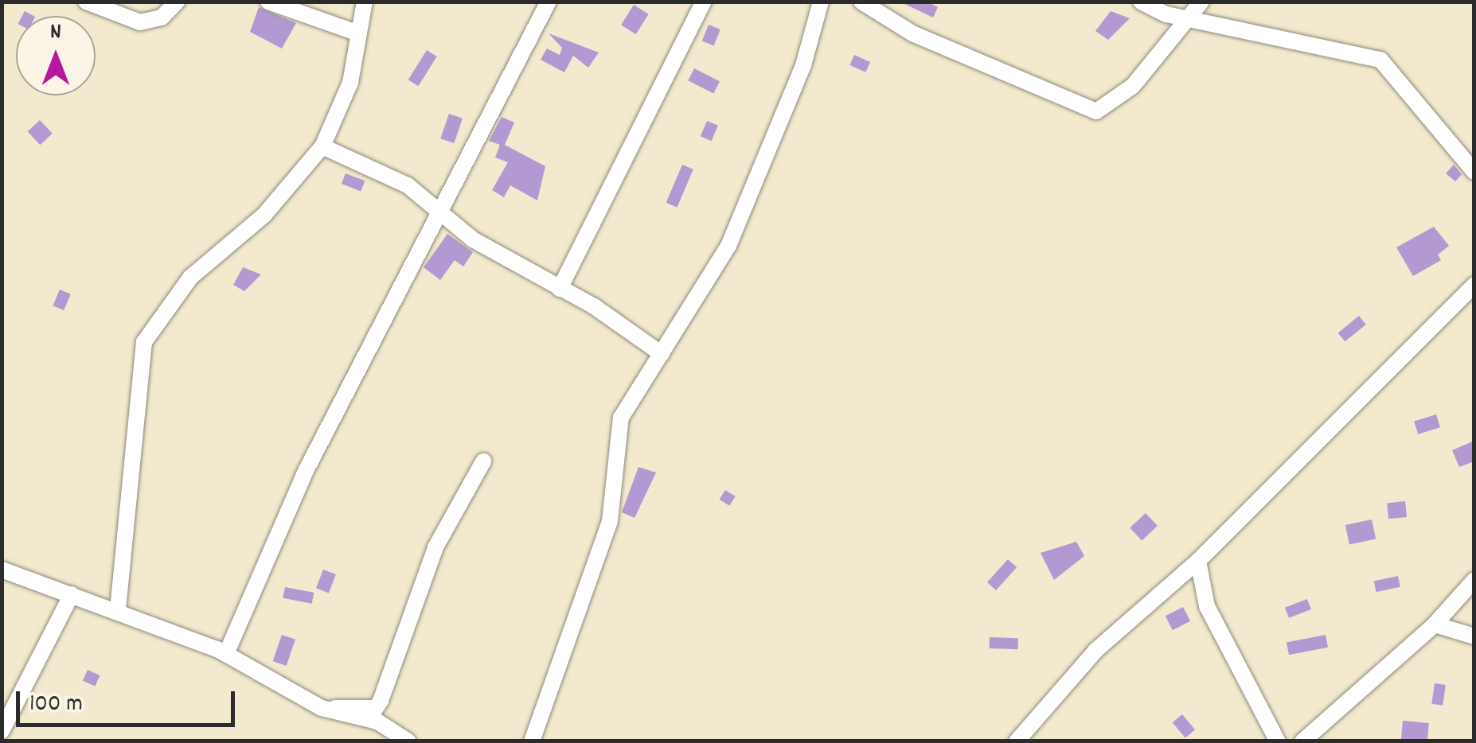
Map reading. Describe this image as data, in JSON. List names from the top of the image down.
{
  "scale_bar": "100 m",
  "north": "top"
}
